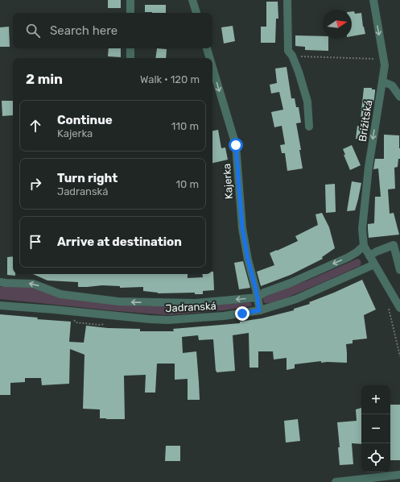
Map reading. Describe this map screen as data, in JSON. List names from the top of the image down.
{
  "streets": {
    "street": ["Brižitská", "Kajerka", "Jadranská"]
  },
  "crossings": [
    ["Brižitská", "Jadranská"],
    ["Kajerka", "Jadranská"]
  ],
  "one_way": ["Brižitská", "Kajerka"],
  "north": "right",
  "page": {
    "search": "Search here",
    "heading": ["2 min", "Walk · 120 m"],
    "list": [
      ["Continue", "Kajerka", "110 m"],
      ["Turn right", "Jadranská", "10 m"],
      "Arrive at destination"
    ],
    "map_buttons": ["+", "−"]
  }
}
